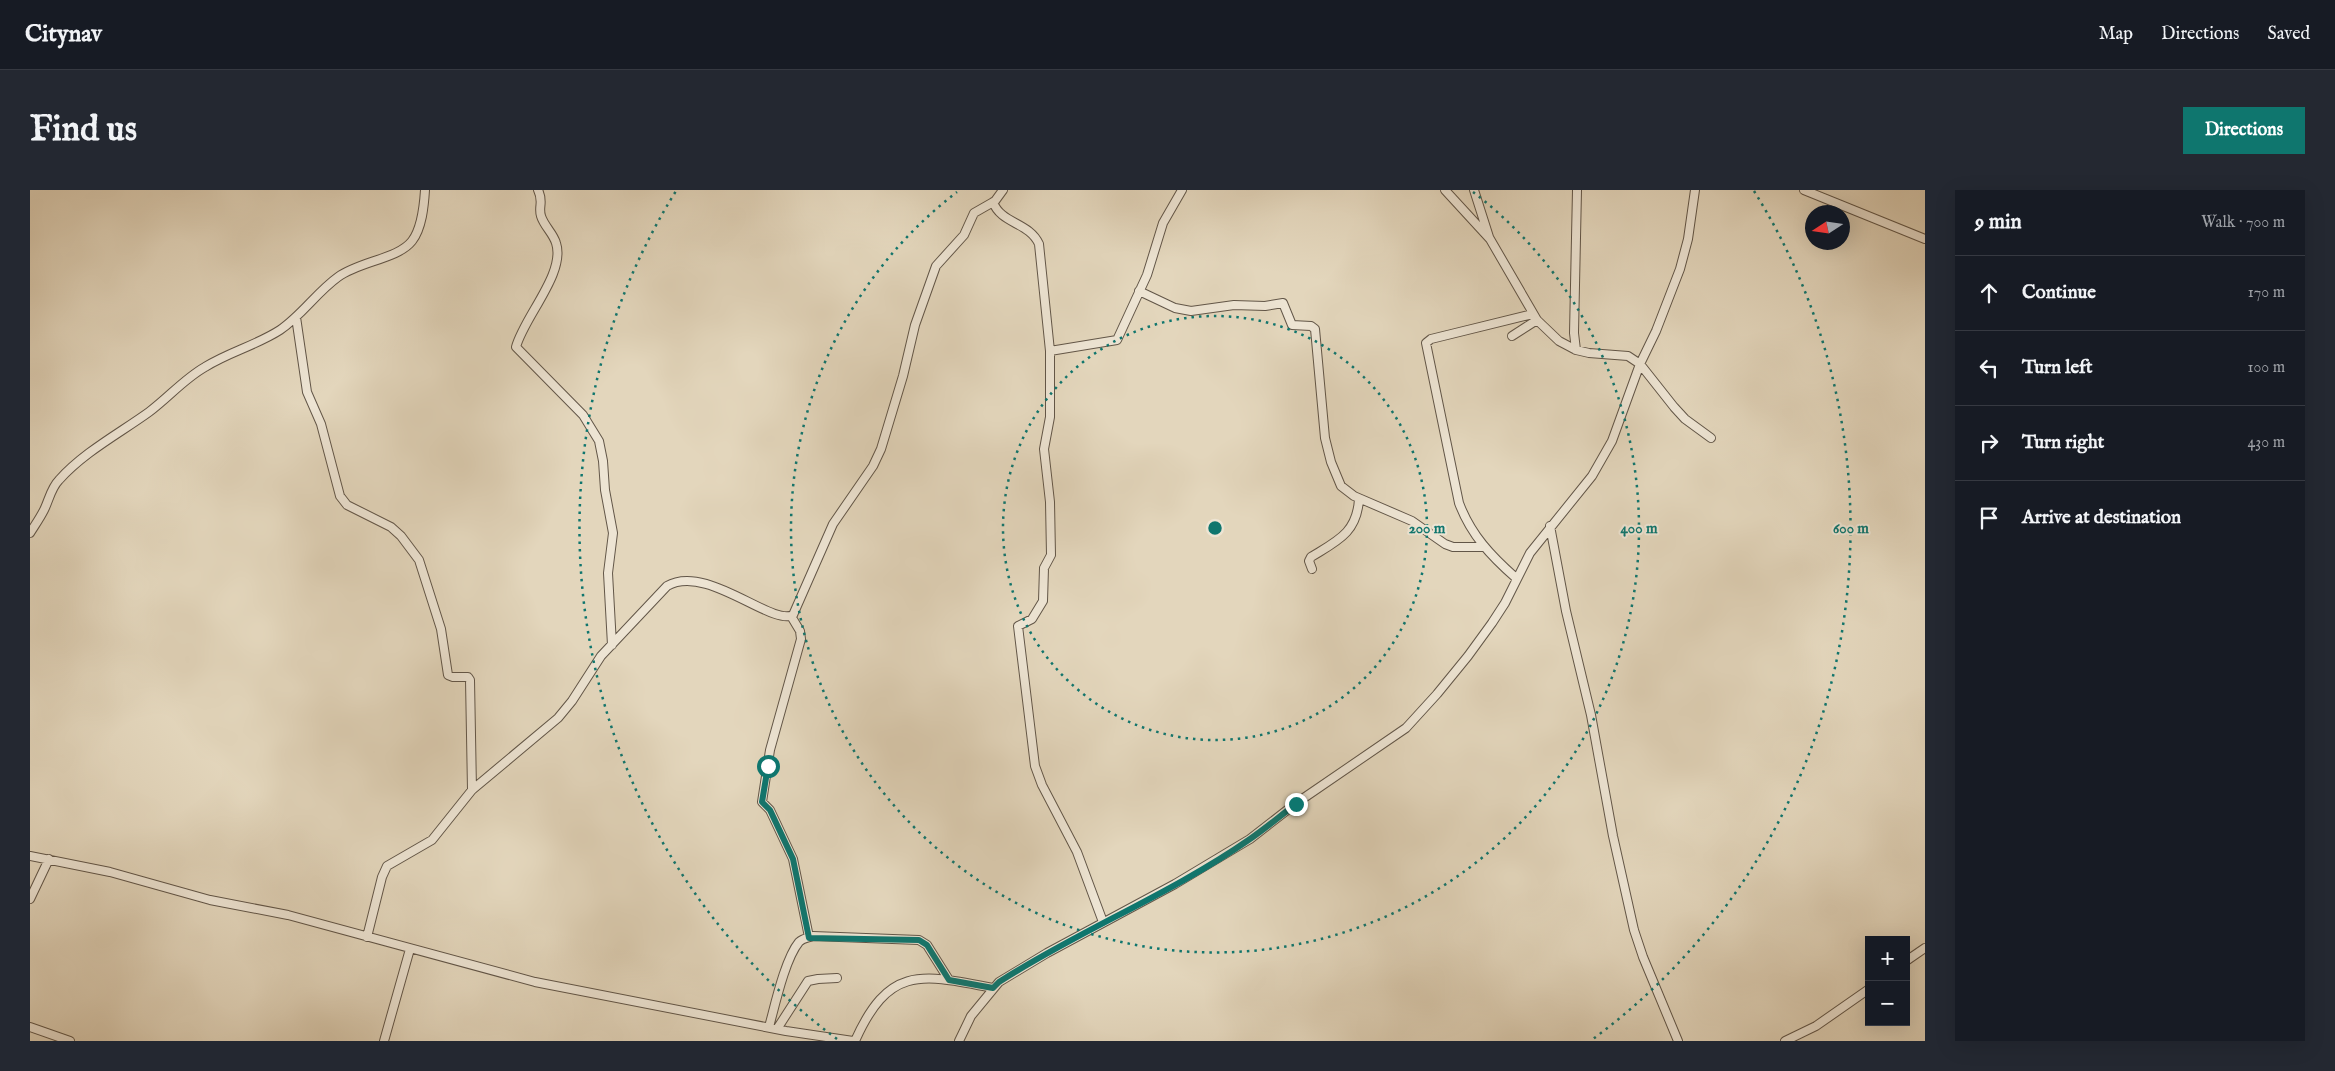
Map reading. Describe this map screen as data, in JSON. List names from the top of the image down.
{
  "north": "left",
  "page": {
    "header": "Citynav",
    "nav": ["Map", "Directions", "Saved"],
    "buttons": "Directions",
    "title": "Find us",
    "heading": ["9 min", "Walk · 700 m"],
    "list": [
      ["Continue", "170 m"],
      ["Turn left", "100 m"],
      ["Turn right", "430 m"],
      "Arrive at destination"
    ],
    "map_buttons": ["+", "−"]
  },
  "rings": ["200 m", "400 m", "600 m"]
}
